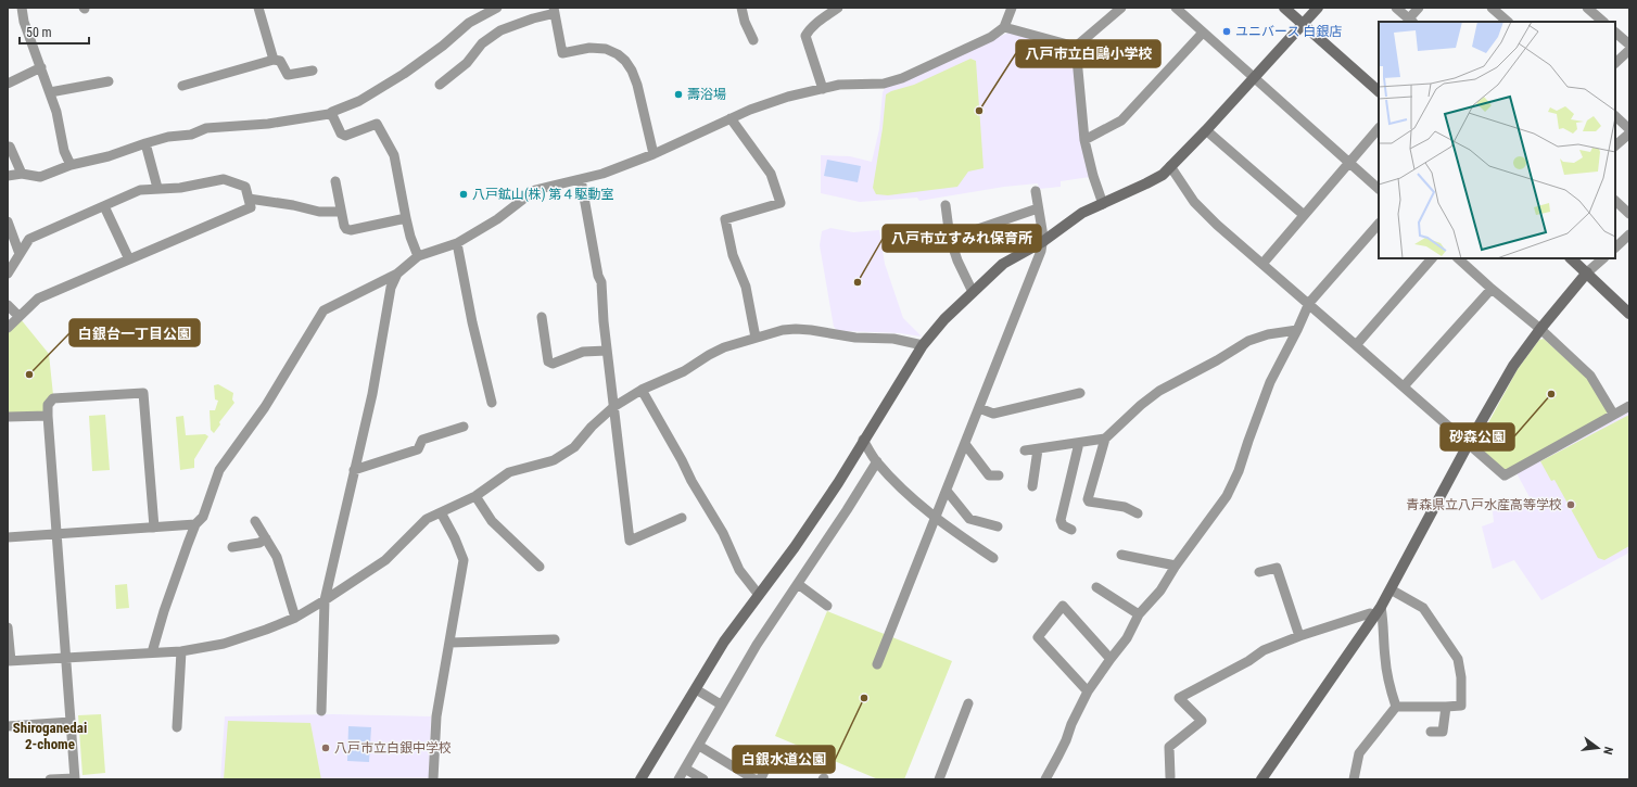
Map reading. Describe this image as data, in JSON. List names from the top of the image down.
{
  "districts": ["Shiroganedai 2-chome"],
  "places": [
    "ユニバース 白銀店",
    "壽浴場",
    "八戸市立白鷗小学校",
    "八戸鉱山(株) 第４駆動室",
    "八戸市立すみれ保育所",
    "白銀台一丁目公園",
    "砂森公園",
    "青森県立八戸水産高等学校",
    "白銀水道公園",
    "八戸市立白銀中学校"
  ],
  "scale_bar": "50 m",
  "north": "right"
}
